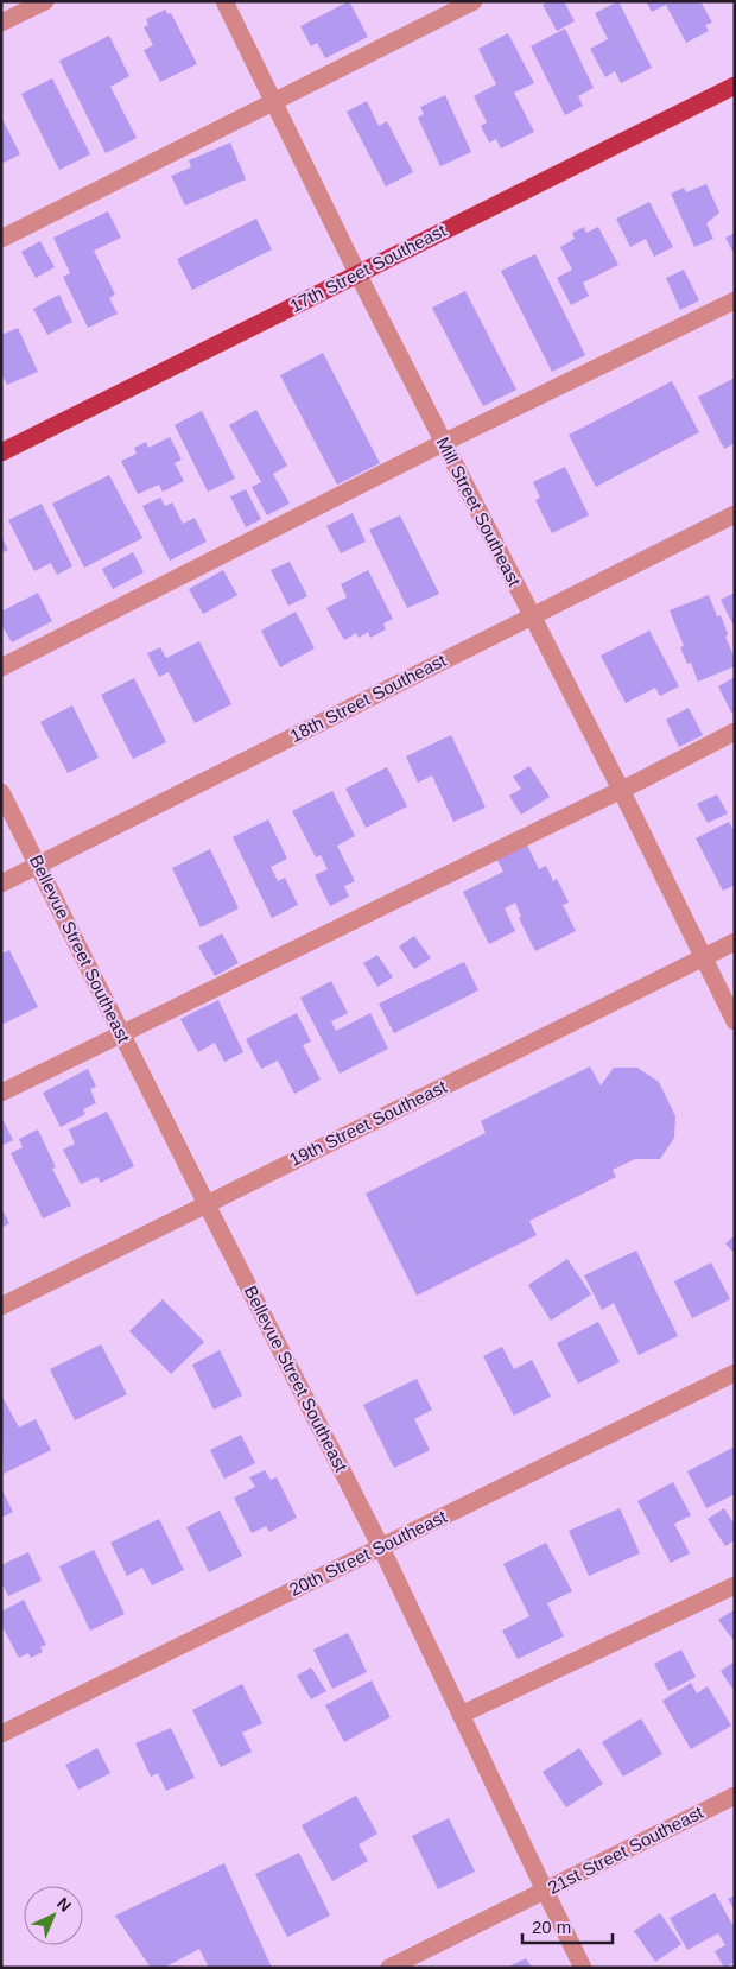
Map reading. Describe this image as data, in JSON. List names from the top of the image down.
{
  "streets": {
    "main road": ["17th Street Southeast"],
    "street": [
      "Mill Street Southeast",
      "18th Street Southeast",
      "Bellevue Street Southeast",
      "19th Street Southeast",
      "20th Street Southeast",
      "21st Street Southeast"
    ]
  },
  "crossings": [
    ["17th Street Southeast", "Mill Street Southeast"],
    ["Mill Street Southeast", "18th Street Southeast"],
    ["Mill Street Southeast", "19th Street Southeast"],
    ["18th Street Southeast", "Bellevue Street Southeast"],
    ["Bellevue Street Southeast", "19th Street Southeast"],
    ["Bellevue Street Southeast", "20th Street Southeast"],
    ["Bellevue Street Southeast", "21st Street Southeast"]
  ],
  "scale_bar": "20 m",
  "north": "top right"
}
